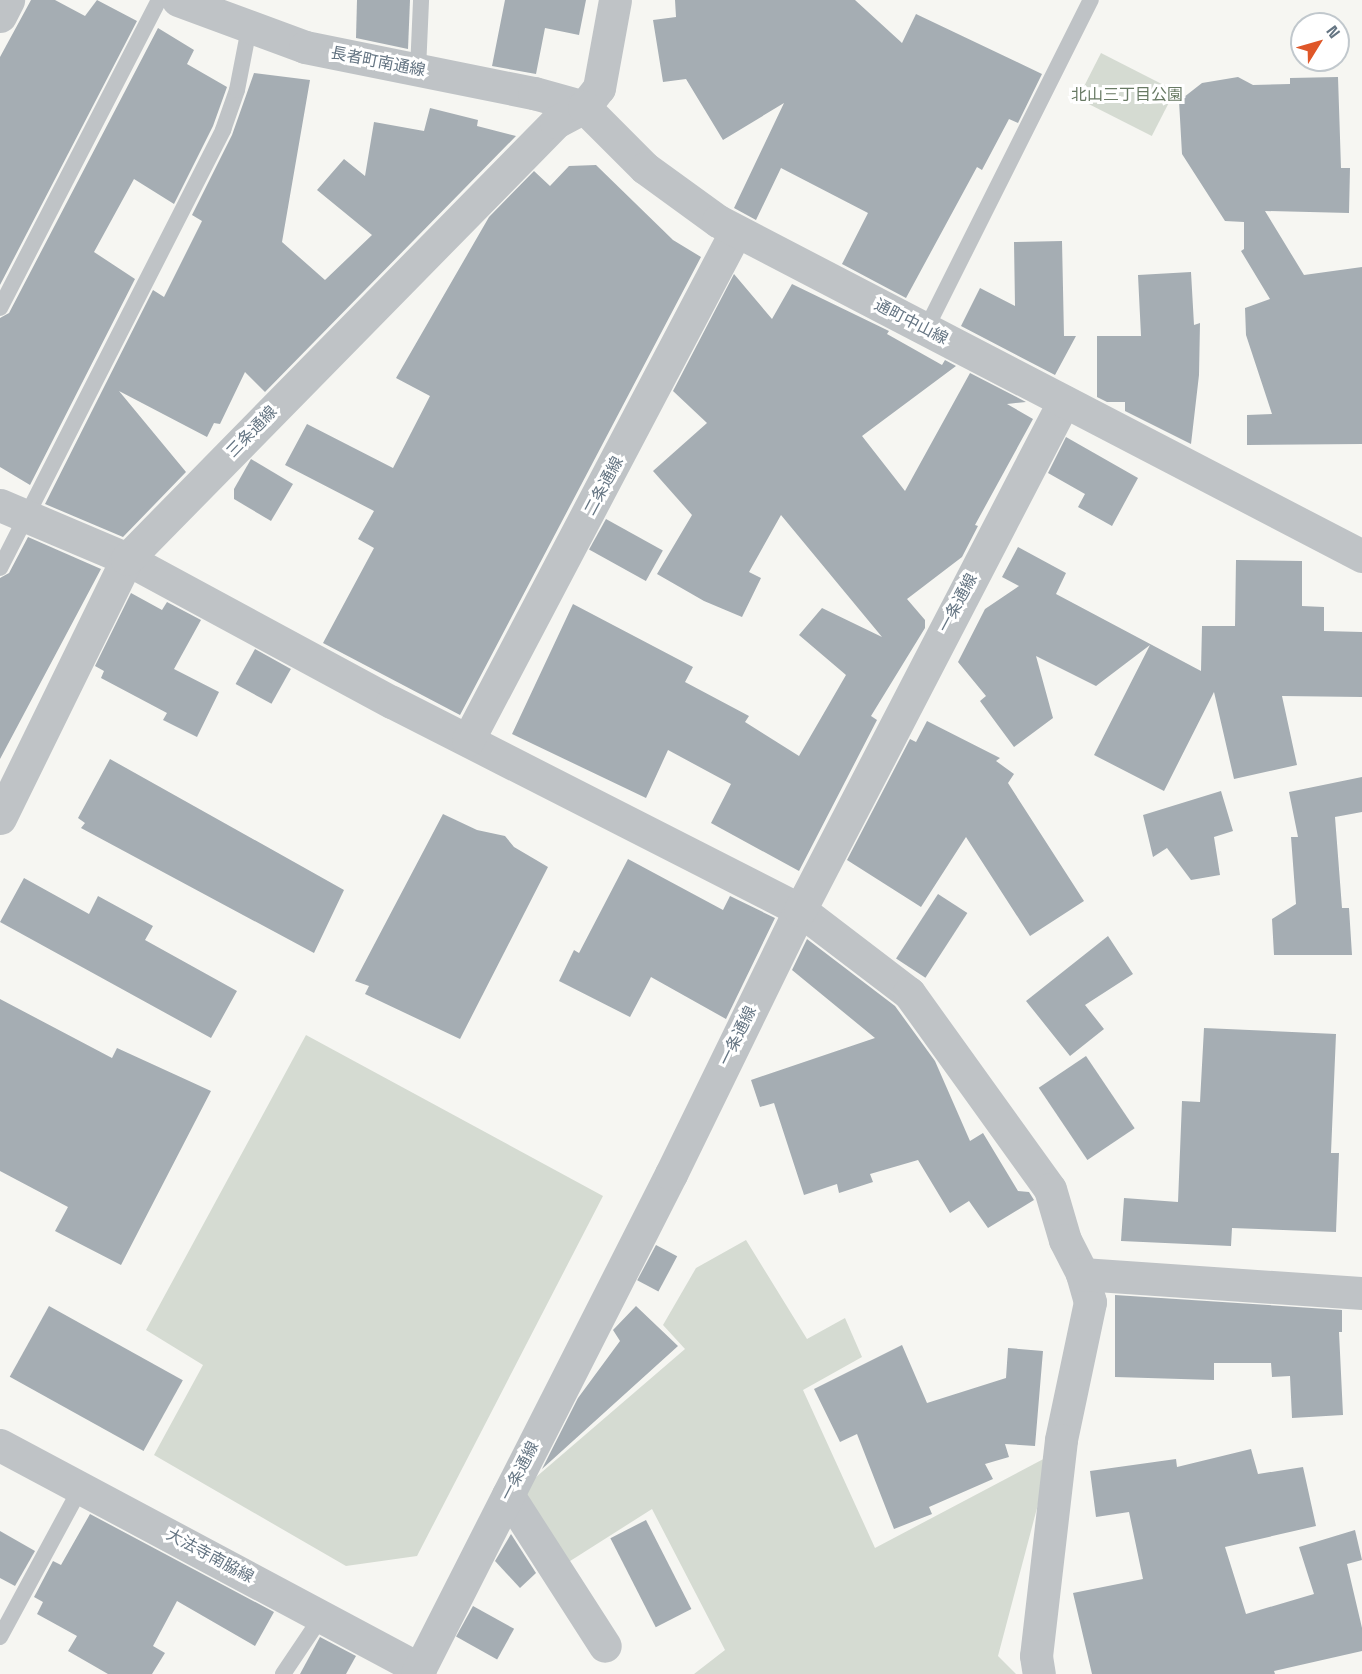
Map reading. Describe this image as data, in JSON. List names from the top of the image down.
{
  "streets": {
    "street": [
      "長者町南通線",
      "通町中山線",
      "三条通線",
      "二条通線",
      "一条通線",
      "大法寺南脇線"
    ]
  },
  "crossings": [
    ["長者町南通線", "通町中山線"],
    ["長者町南通線", "三条通線"],
    ["通町中山線", "三条通線"],
    ["通町中山線", "二条通線"],
    ["通町中山線", "一条通線"],
    ["一条通線", "大法寺南脇線"]
  ],
  "parks": ["北山三丁目公園"],
  "north": "top right"
}
